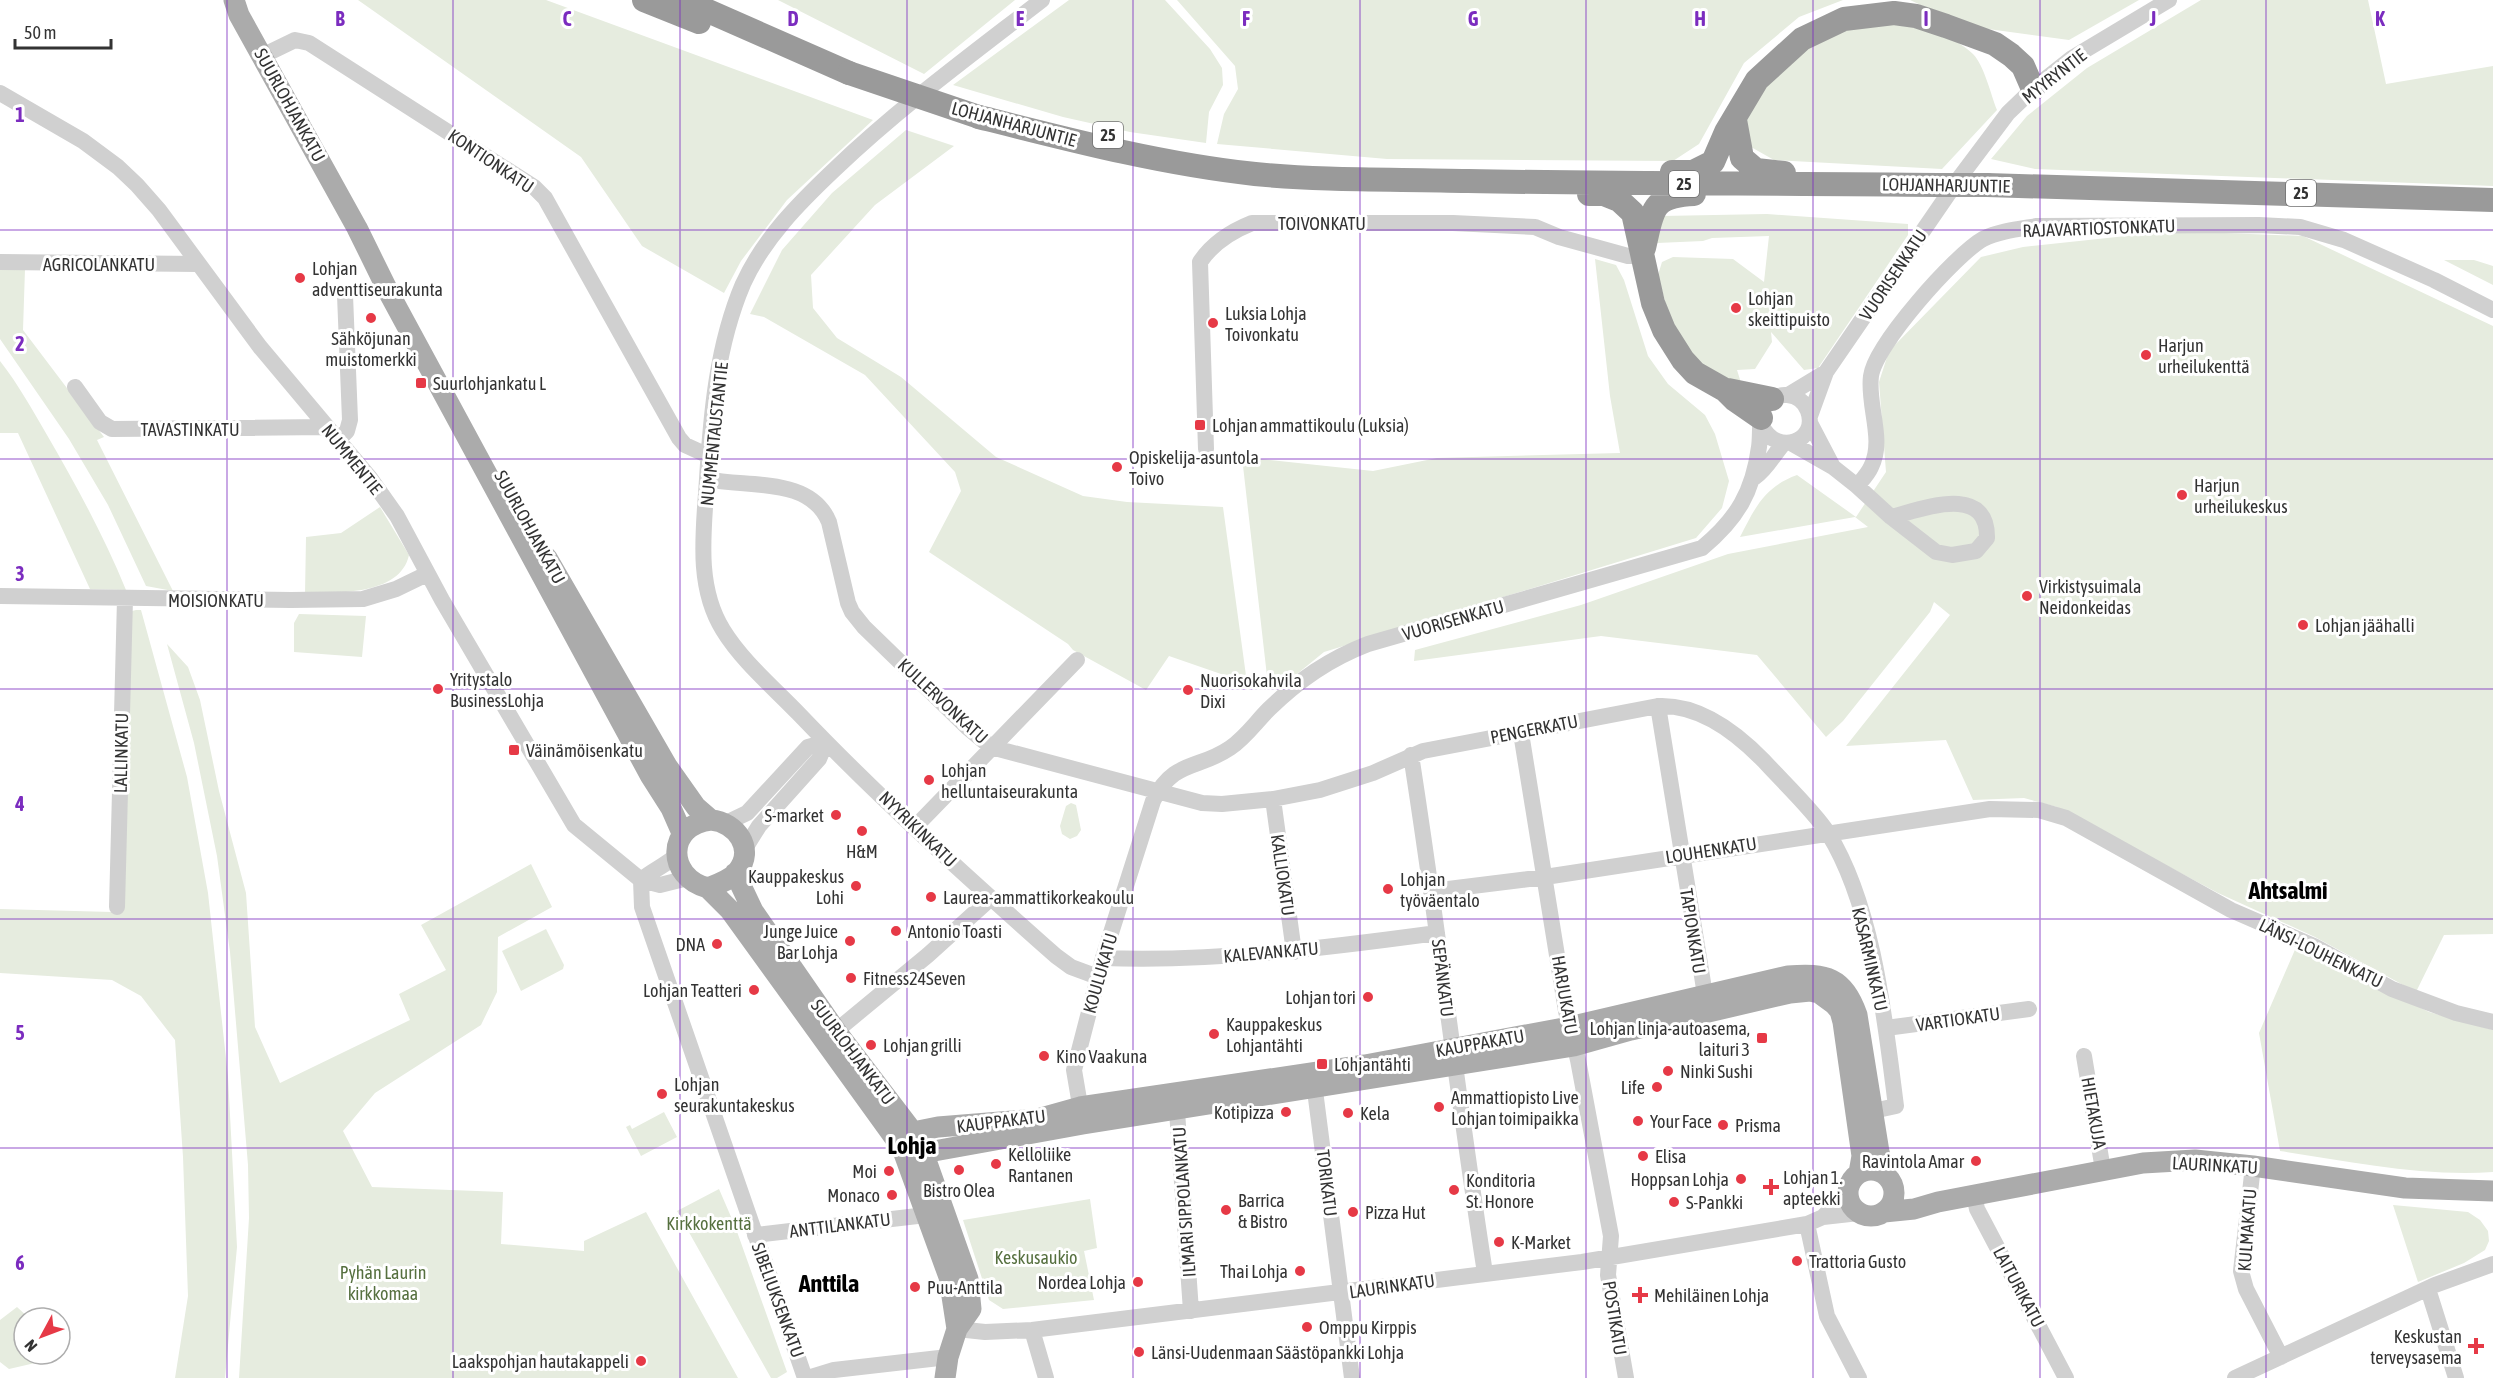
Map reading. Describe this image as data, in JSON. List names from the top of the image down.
{
  "streets": {
    "highway": ["LOHJANHARJUNTIE", "25"],
    "main road": ["SUURLOHJANKATU", "KAUPPAKATU", "LAURINKATU"],
    "street": [
      "MYYRYNTIE",
      "KONTIONKATU",
      "TOIVONKATU",
      "RAJAVARTIOSTONKATU",
      "AGRICOLANKATU",
      "VUORISENKATU",
      "TAVASTINKATU",
      "NUMMENTAUSTANTIE",
      "NUMMENTIE",
      "MOISIONKATU",
      "KULLERVONKATU",
      "PENGERKATU",
      "LALLINKATU",
      "NYYRIKINKATU",
      "LOUHENKATU",
      "KALLIOKATU",
      "TAPIONKATU",
      "KALEVANKATU",
      "LÄNSI-LOUHENKATU",
      "KASARMINKATU",
      "KOULUKATU",
      "SEPÄNKATU",
      "HARJUKATU",
      "VARTIOKATU",
      "HIETAKUJA",
      "TORIKATU",
      "ILMARI SIPPOLANKATU",
      "ANTTILANKATU",
      "KULMAKATU",
      "LAITURIKATU",
      "SIBELIUKSENKATU",
      "POSTIKATU"
    ]
  },
  "crossings": [
    ["MYYRYNTIE", "LOHJANHARJUNTIE"],
    ["MYYRYNTIE", "VUORISENKATU"],
    ["SUURLOHJANKATU", "KONTIONKATU"],
    ["SUURLOHJANKATU", "KAUPPAKATU"],
    ["SUURLOHJANKATU", "LAURINKATU"],
    ["SUURLOHJANKATU", "ANTTILANKATU"],
    ["LOHJANHARJUNTIE", "VUORISENKATU"],
    ["KONTIONKATU", "NUMMENTAUSTANTIE"],
    ["AGRICOLANKATU", "NUMMENTIE"],
    ["VUORISENKATU", "KULLERVONKATU"],
    ["VUORISENKATU", "KOULUKATU"],
    ["TAVASTINKATU", "NUMMENTIE"],
    ["NUMMENTAUSTANTIE", "KULLERVONKATU"],
    ["NUMMENTAUSTANTIE", "NYYRIKINKATU"],
    ["NUMMENTIE", "MOISIONKATU"],
    ["NUMMENTIE", "SIBELIUKSENKATU"],
    ["MOISIONKATU", "LALLINKATU"],
    ["KULLERVONKATU", "PENGERKATU"],
    ["KULLERVONKATU", "KALLIOKATU"],
    ["KULLERVONKATU", "KOULUKATU"],
    ["KULLERVONKATU", "SEPÄNKATU"],
    ["PENGERKATU", "TAPIONKATU"],
    ["PENGERKATU", "KASARMINKATU"],
    ["PENGERKATU", "SEPÄNKATU"],
    ["PENGERKATU", "HARJUKATU"],
    ["NYYRIKINKATU", "KOULUKATU"],
    ["LOUHENKATU", "TAPIONKATU"],
    ["LOUHENKATU", "LÄNSI-LOUHENKATU"],
    ["LOUHENKATU", "KASARMINKATU"],
    ["LOUHENKATU", "SEPÄNKATU"],
    ["LOUHENKATU", "HARJUKATU"],
    ["KALLIOKATU", "KALEVANKATU"],
    ["TAPIONKATU", "KASARMINKATU"],
    ["TAPIONKATU", "KAUPPAKATU"],
    ["KALEVANKATU", "KOULUKATU"],
    ["KALEVANKATU", "SEPÄNKATU"],
    ["KASARMINKATU", "VARTIOKATU"],
    ["KASARMINKATU", "KAUPPAKATU"],
    ["KOULUKATU", "KAUPPAKATU"],
    ["SEPÄNKATU", "KAUPPAKATU"],
    ["SEPÄNKATU", "LAURINKATU"],
    ["HARJUKATU", "KAUPPAKATU"],
    ["HARJUKATU", "LAURINKATU"],
    ["HARJUKATU", "POSTIKATU"],
    ["KAUPPAKATU", "LAURINKATU"],
    ["KAUPPAKATU", "TORIKATU"],
    ["KAUPPAKATU", "ILMARI SIPPOLANKATU"],
    ["HIETAKUJA", "LAURINKATU"],
    ["LAURINKATU", "TORIKATU"],
    ["LAURINKATU", "ILMARI SIPPOLANKATU"],
    ["LAURINKATU", "KULMAKATU"],
    ["LAURINKATU", "LAITURIKATU"],
    ["LAURINKATU", "POSTIKATU"],
    ["ANTTILANKATU", "SIBELIUKSENKATU"]
  ],
  "districts": ["Ahtsalmi", "Lohja", "Anttila"],
  "parks": ["Kirkkokenttä", "Keskusaukio", "Pyhän Laurin kirkkomaa"],
  "places": {
    "other": [
      "Lohjan adventtiseurakunta",
      "Lohjan skeittipuisto",
      "Sähköjunan muistomerkki",
      "Luksia Lohja Toivonkatu",
      "Harjun urheilukenttä",
      "Opiskelija-asuntola Toivo",
      "Harjun urheilukeskus",
      "Virkistysuimala Neidonkeidas",
      "Lohjan jäähalli",
      "Yritystalo BusinessLohja",
      "Nuorisokahvila Dixi",
      "Lohjan helluntaiseurakunta",
      "S-market",
      "H&M",
      "Kauppakeskus Lohi",
      "Lohjan työväentalo",
      "Laurea-ammattikorkeakoulu",
      "Antonio Toasti",
      "Junge Juice Bar Lohja",
      "DNA",
      "Fitness24Seven",
      "Lohjan Teatteri",
      "Lohjan tori",
      "Kauppakeskus Lohjantähti",
      "Lohjan grilli",
      "Kino Vaakuna",
      "Ninki Sushi",
      "Life",
      "Lohjan seurakuntakeskus",
      "Ammattiopisto Live Lohjan toimipaikka",
      "Kotipizza",
      "Kela",
      "Your Face",
      "Prisma",
      "Elisa",
      "Ravintola Amar",
      "Kelloliike Rantanen",
      "Bistro Olea",
      "Moi",
      "Hoppsan Lohja",
      "Konditoria St. Honore",
      "Monaco",
      "S-Pankki",
      "Barrica & Bistro",
      "Pizza Hut",
      "K-Market",
      "Trattoria Gusto",
      "Thai Lohja",
      "Nordea Lohja",
      "Puu-Anttila",
      "Omppu Kirppis",
      "Länsi-Uudenmaan Säästöpankki Lohja",
      "Laakspohjan hautakappeli"
    ],
    "transit": [
      "Suurlohjankatu L",
      "Lohjan ammattikoulu (Luksia)",
      "Väinämöisenkatu",
      "Lohjan linja-autoasema, laituri 3",
      "Lohjantähti"
    ],
    "health": ["Lohjan 1. apteekki", "Mehiläinen Lohja", "Keskustan terveysasema"]
  },
  "scale_bar": "50 m",
  "north": "bottom left",
  "grid": {
    "columns": [
      "B",
      "C",
      "D",
      "E",
      "F",
      "G",
      "H",
      "I",
      "J",
      "K"
    ],
    "rows": [
      "1",
      "2",
      "3",
      "4",
      "5",
      "6"
    ]
  }
}
